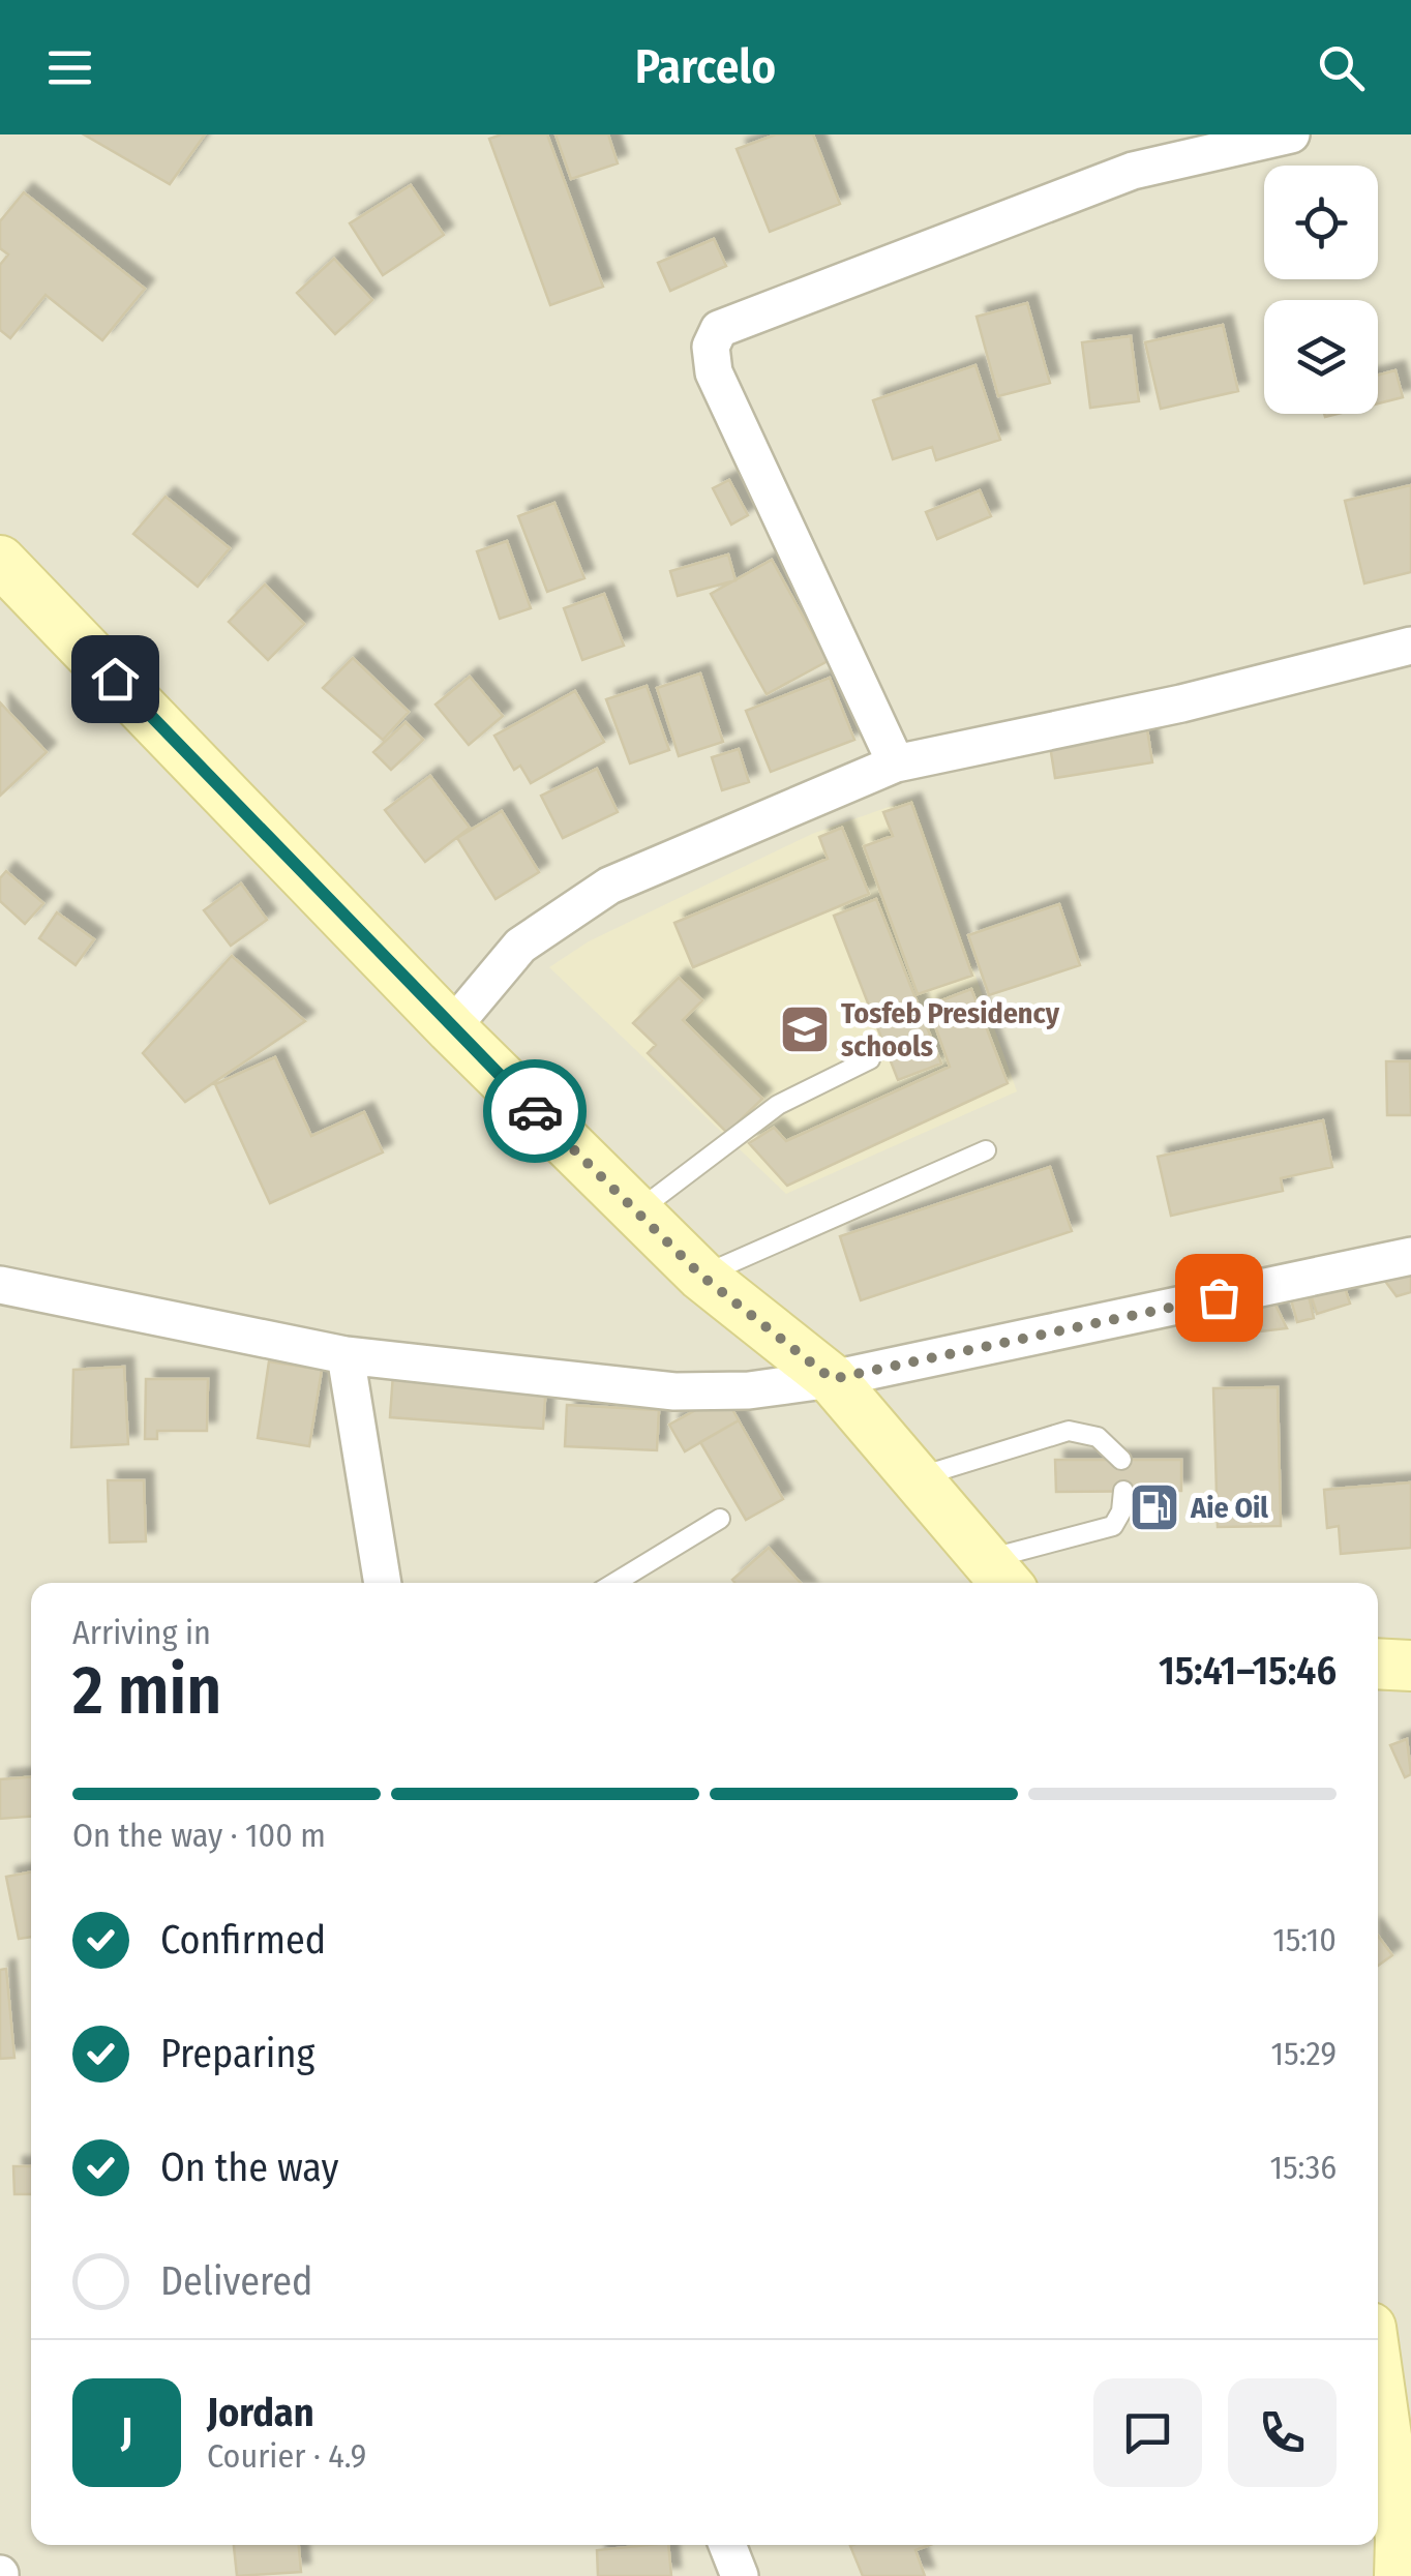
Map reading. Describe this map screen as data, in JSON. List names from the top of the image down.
{
  "places": {
    "school or university": ["Tosfeb Presidency schools"],
    "fuel station": ["Aie Oil"]
  },
  "page": {
    "header": "Parcelo",
    "heading": ["2 min", "Arriving in", "15:41–15:46"],
    "panel": ["Jordan", "Courier · 4.9"],
    "bar": "On the way · 100 m",
    "list": [
      ["Confirmed", "15:10"],
      ["Preparing", "15:29"],
      ["On the way", "15:36"],
      "Delivered"
    ],
    "round": "J"
  }
}
